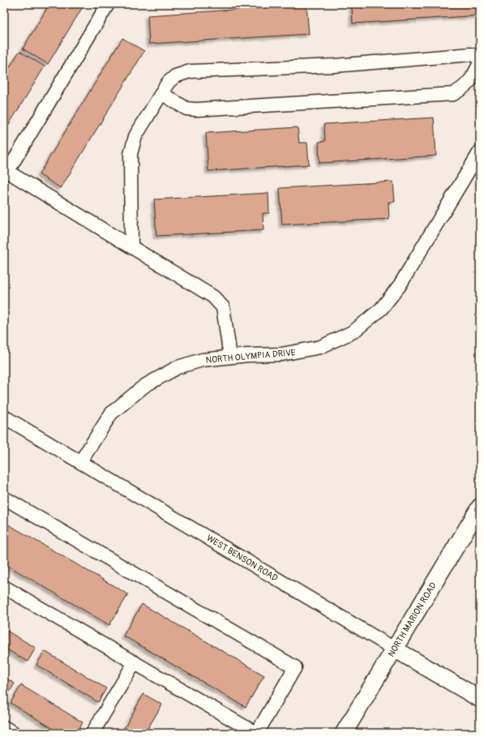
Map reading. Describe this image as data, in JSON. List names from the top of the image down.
{
  "streets": {
    "main road": ["WEST BENSON ROAD", "NORTH MARION ROAD"],
    "street": ["NORTH OLYMPIA DRIVE"]
  },
  "crossings": [
    ["NORTH OLYMPIA DRIVE", "WEST BENSON ROAD"],
    ["WEST BENSON ROAD", "NORTH MARION ROAD"]
  ]
}
